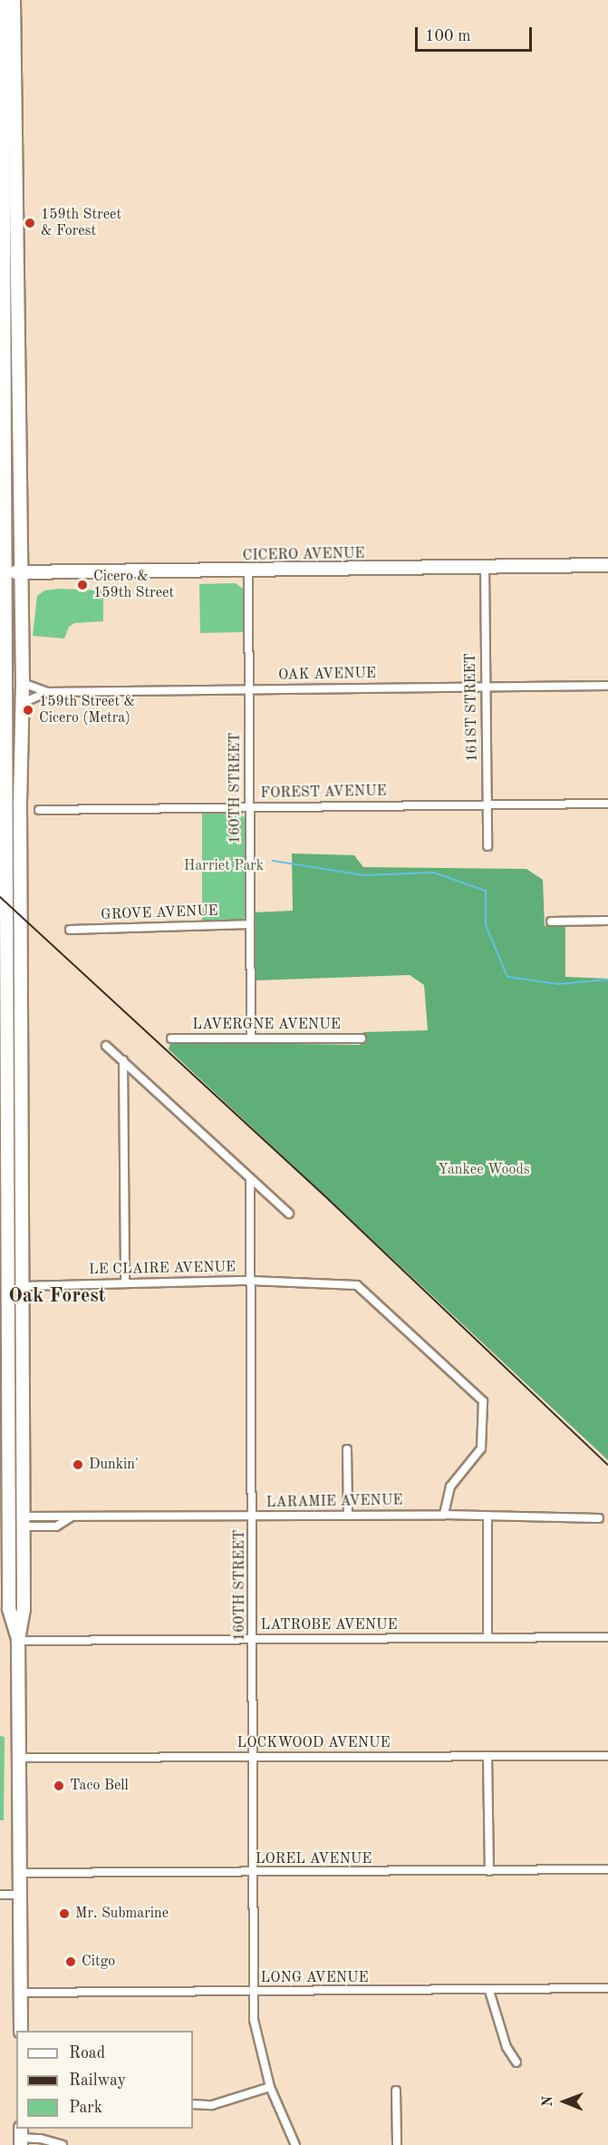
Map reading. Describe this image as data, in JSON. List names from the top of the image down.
{
  "streets": {
    "main road": ["CICERO AVENUE"],
    "street": [
      "OAK AVENUE",
      "161ST STREET",
      "160TH STREET",
      "FOREST AVENUE",
      "GROVE AVENUE",
      "LAVERGNE AVENUE",
      "LE CLAIRE AVENUE",
      "LARAMIE AVENUE",
      "LATROBE AVENUE",
      "LOCKWOOD AVENUE",
      "LOREL AVENUE",
      "LONG AVENUE"
    ]
  },
  "crossings": [
    ["CICERO AVENUE", "161ST STREET"],
    ["CICERO AVENUE", "160TH STREET"],
    ["OAK AVENUE", "161ST STREET"],
    ["OAK AVENUE", "160TH STREET"],
    ["161ST STREET", "FOREST AVENUE"],
    ["160TH STREET", "FOREST AVENUE"],
    ["160TH STREET", "GROVE AVENUE"],
    ["160TH STREET", "LAVERGNE AVENUE"],
    ["160TH STREET", "LE CLAIRE AVENUE"],
    ["160TH STREET", "LARAMIE AVENUE"],
    ["160TH STREET", "LATROBE AVENUE"],
    ["160TH STREET", "LOCKWOOD AVENUE"],
    ["160TH STREET", "LOREL AVENUE"],
    ["160TH STREET", "LONG AVENUE"],
    ["LE CLAIRE AVENUE", "LARAMIE AVENUE"]
  ],
  "districts": ["Oak Forest"],
  "parks": ["Harriet Park", "Yankee Woods"],
  "places": [
    "159th Street & Forest",
    "Cicero & 159th Street",
    "159th Street & Cicero (Metra)",
    "Dunkin'",
    "Taco Bell",
    "Mr. Submarine",
    "Citgo"
  ],
  "legend": ["Road", "Railway", "Park"],
  "scale_bar": "100 m",
  "north": "left"
}
